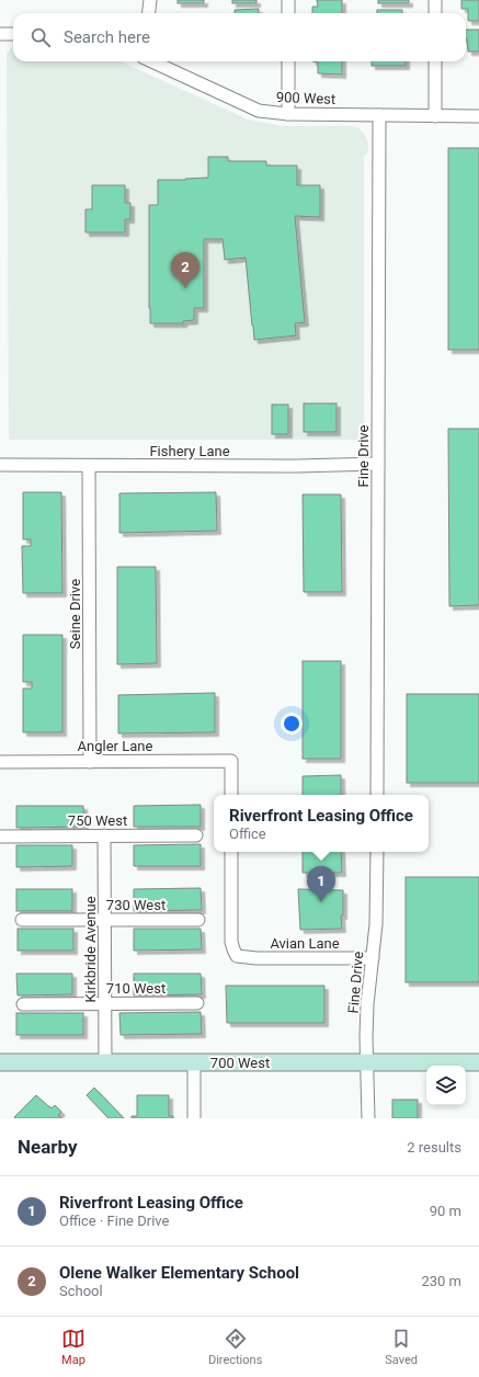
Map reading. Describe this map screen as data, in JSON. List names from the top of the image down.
{
  "streets": {
    "street": [
      "900 West",
      "Fishery Lane",
      "Fine Drive",
      "Seine Drive",
      "Angler Lane",
      "750 West",
      "730 West",
      "Avian Lane",
      "Kirkbride Avenue",
      "710 West",
      "700 West"
    ]
  },
  "crossings": [
    ["900 West", "Fine Drive"],
    ["Fishery Lane", "Fine Drive"],
    ["Fishery Lane", "Seine Drive"],
    ["Fine Drive", "Avian Lane"],
    ["Fine Drive", "700 West"],
    ["Seine Drive", "Angler Lane"],
    ["750 West", "Kirkbride Avenue"],
    ["730 West", "Kirkbride Avenue"],
    ["Kirkbride Avenue", "710 West"],
    ["Kirkbride Avenue", "700 West"]
  ],
  "page": {
    "search": "Search here",
    "pins": ["2", "1"],
    "popup": ["Riverfront Leasing Office", "Office"],
    "heading": ["Nearby", "2 results"],
    "list": [
      {
        "mark": "1",
        "name": "Riverfront Leasing Office",
        "note": "Office · Fine Drive",
        "value": "90 m"
      },
      {
        "mark": "2",
        "name": "Olene Walker Elementary School",
        "note": "School",
        "value": "230 m"
      }
    ],
    "nav": ["Map", "Directions", "Saved"]
  }
}
